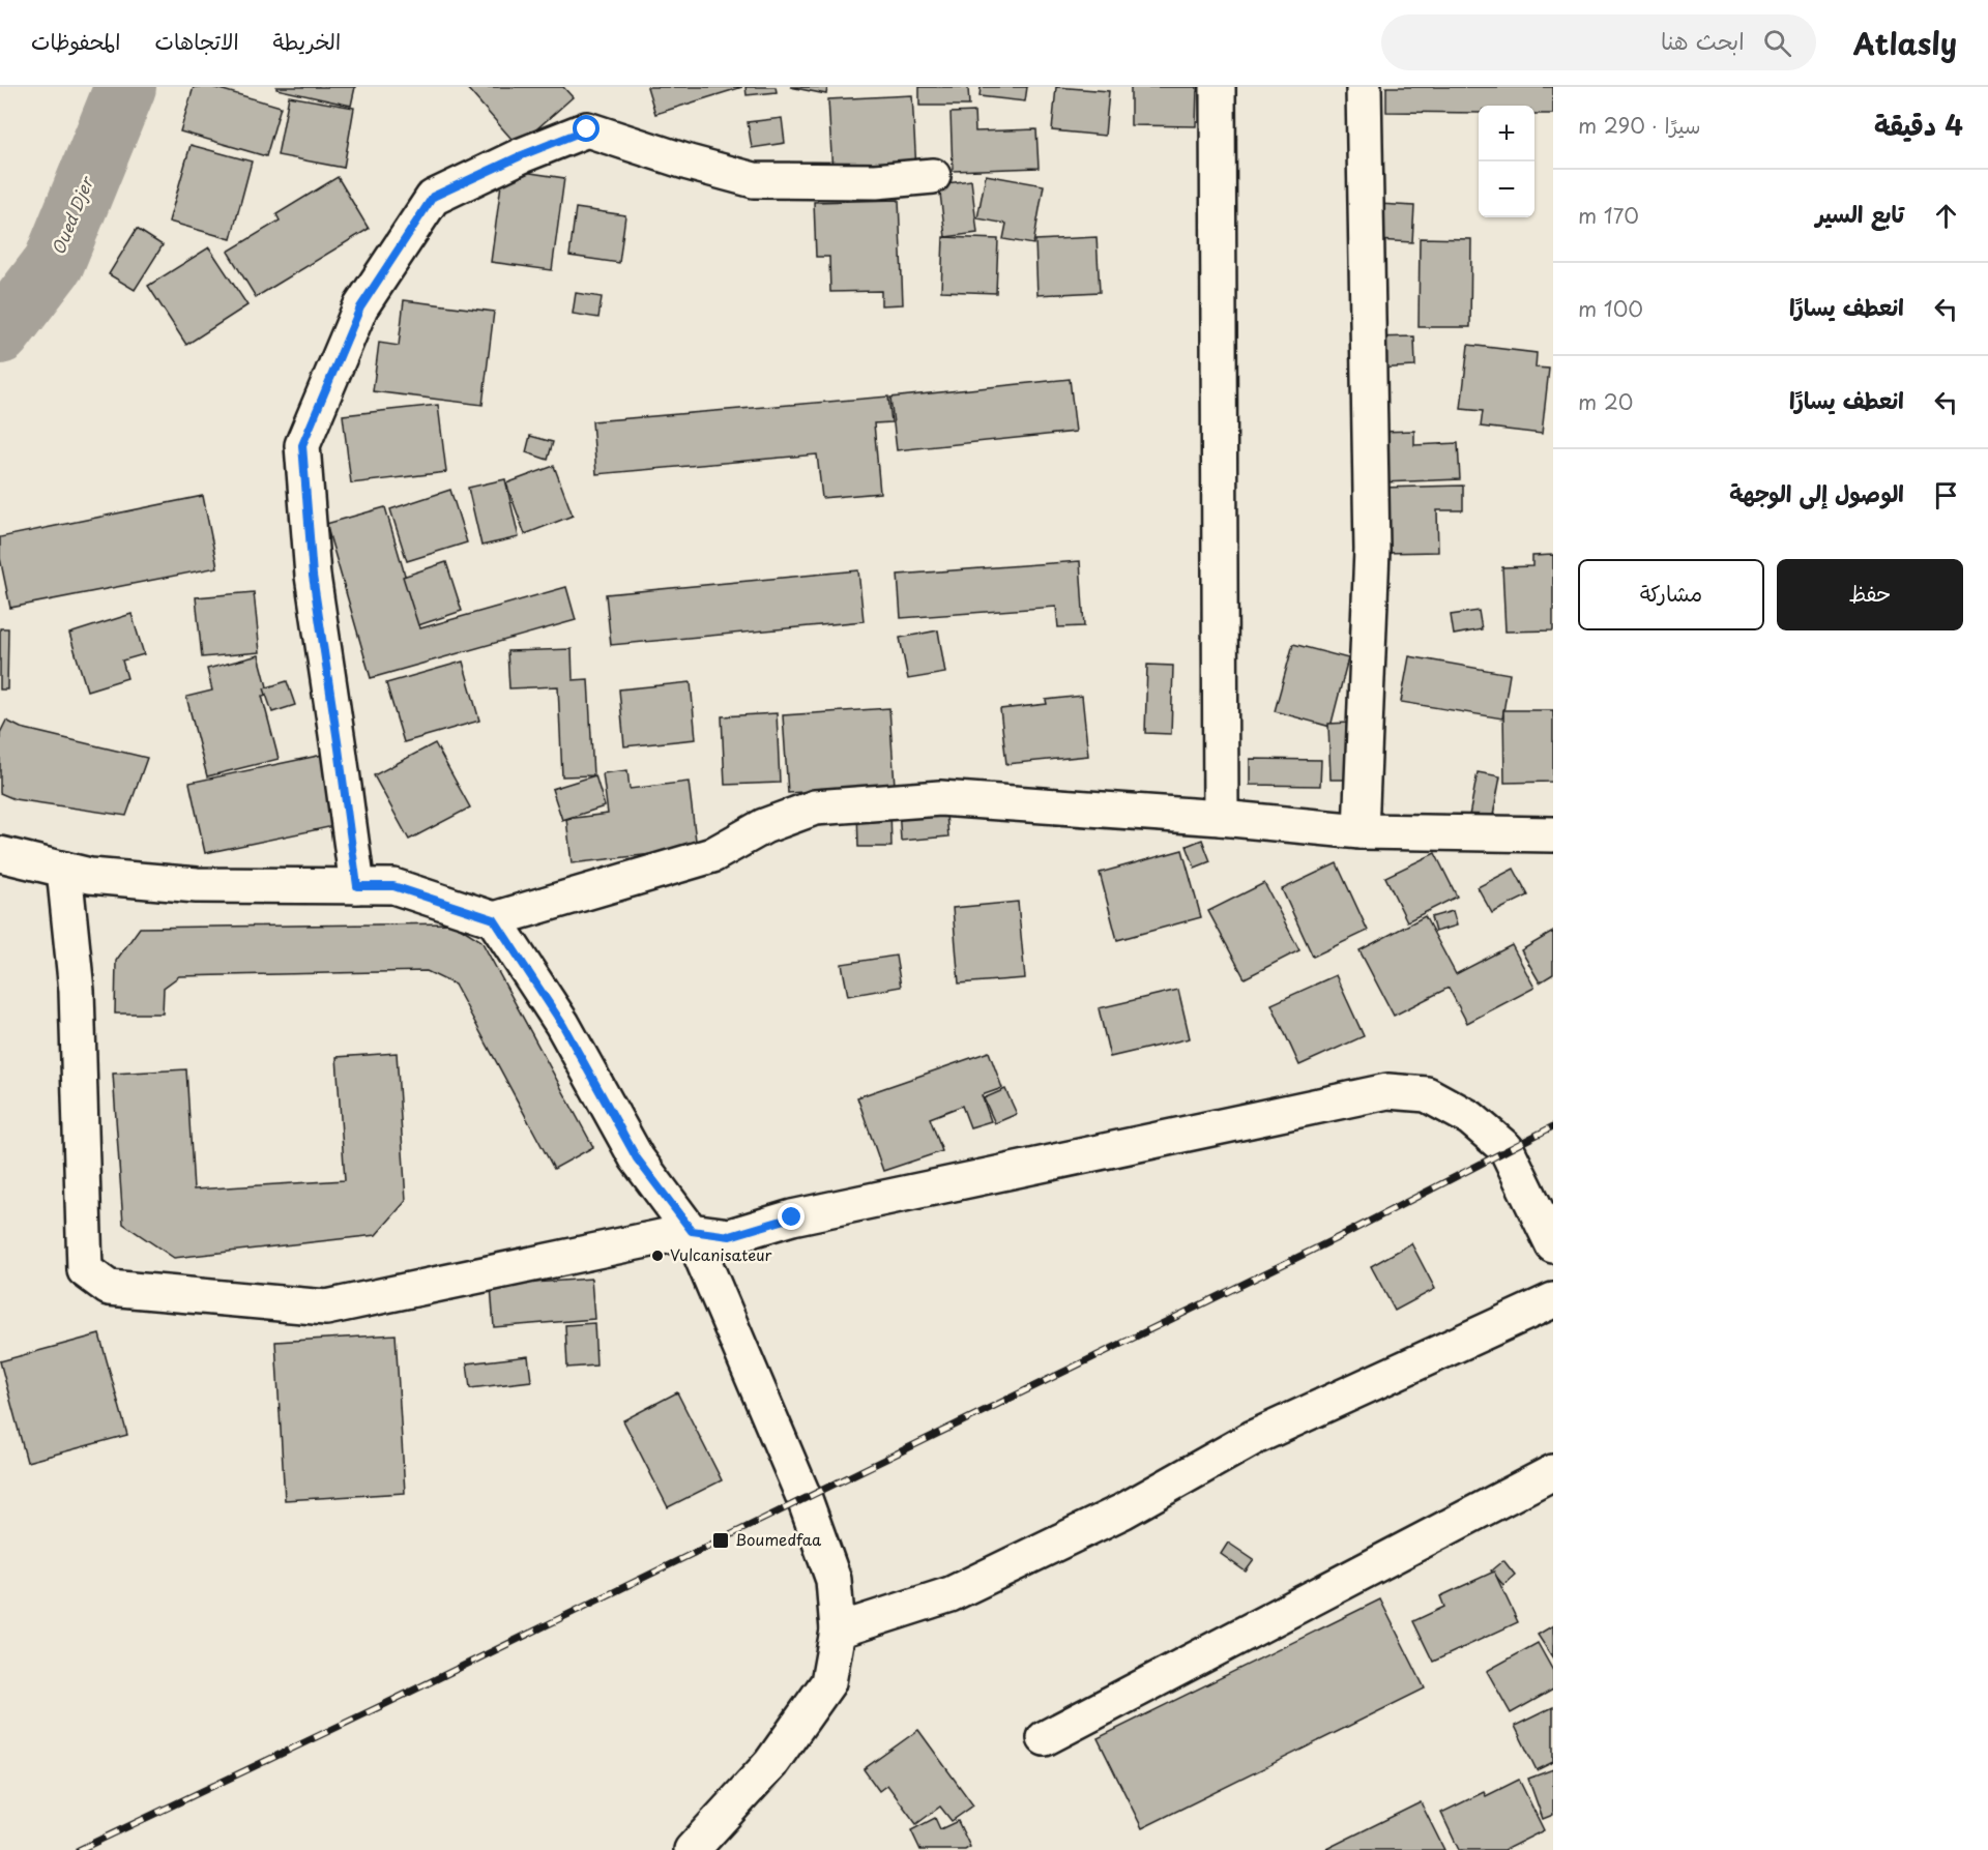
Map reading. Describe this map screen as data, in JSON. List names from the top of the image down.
{
  "water": ["Oued Djer"],
  "places": {
    "other": ["Vulcanisateur"],
    "transit": ["Boumedfaa"]
  },
  "page": {
    "header": "Atlasly",
    "search": "ابحث هنا",
    "nav": ["الخريطة", "الاتجاهات", "المحفوظات"],
    "heading": ["4 دقيقة", "سيرًا · 290 m"],
    "map_buttons": ["+", "−"],
    "list": [
      ["تابع السير", "170 m"],
      ["انعطف يسارًا", "100 m"],
      ["انعطف يسارًا", "20 m"],
      "الوصول إلى الوجهة"
    ],
    "buttons": ["حفظ", "مشاركة"]
  }
}
